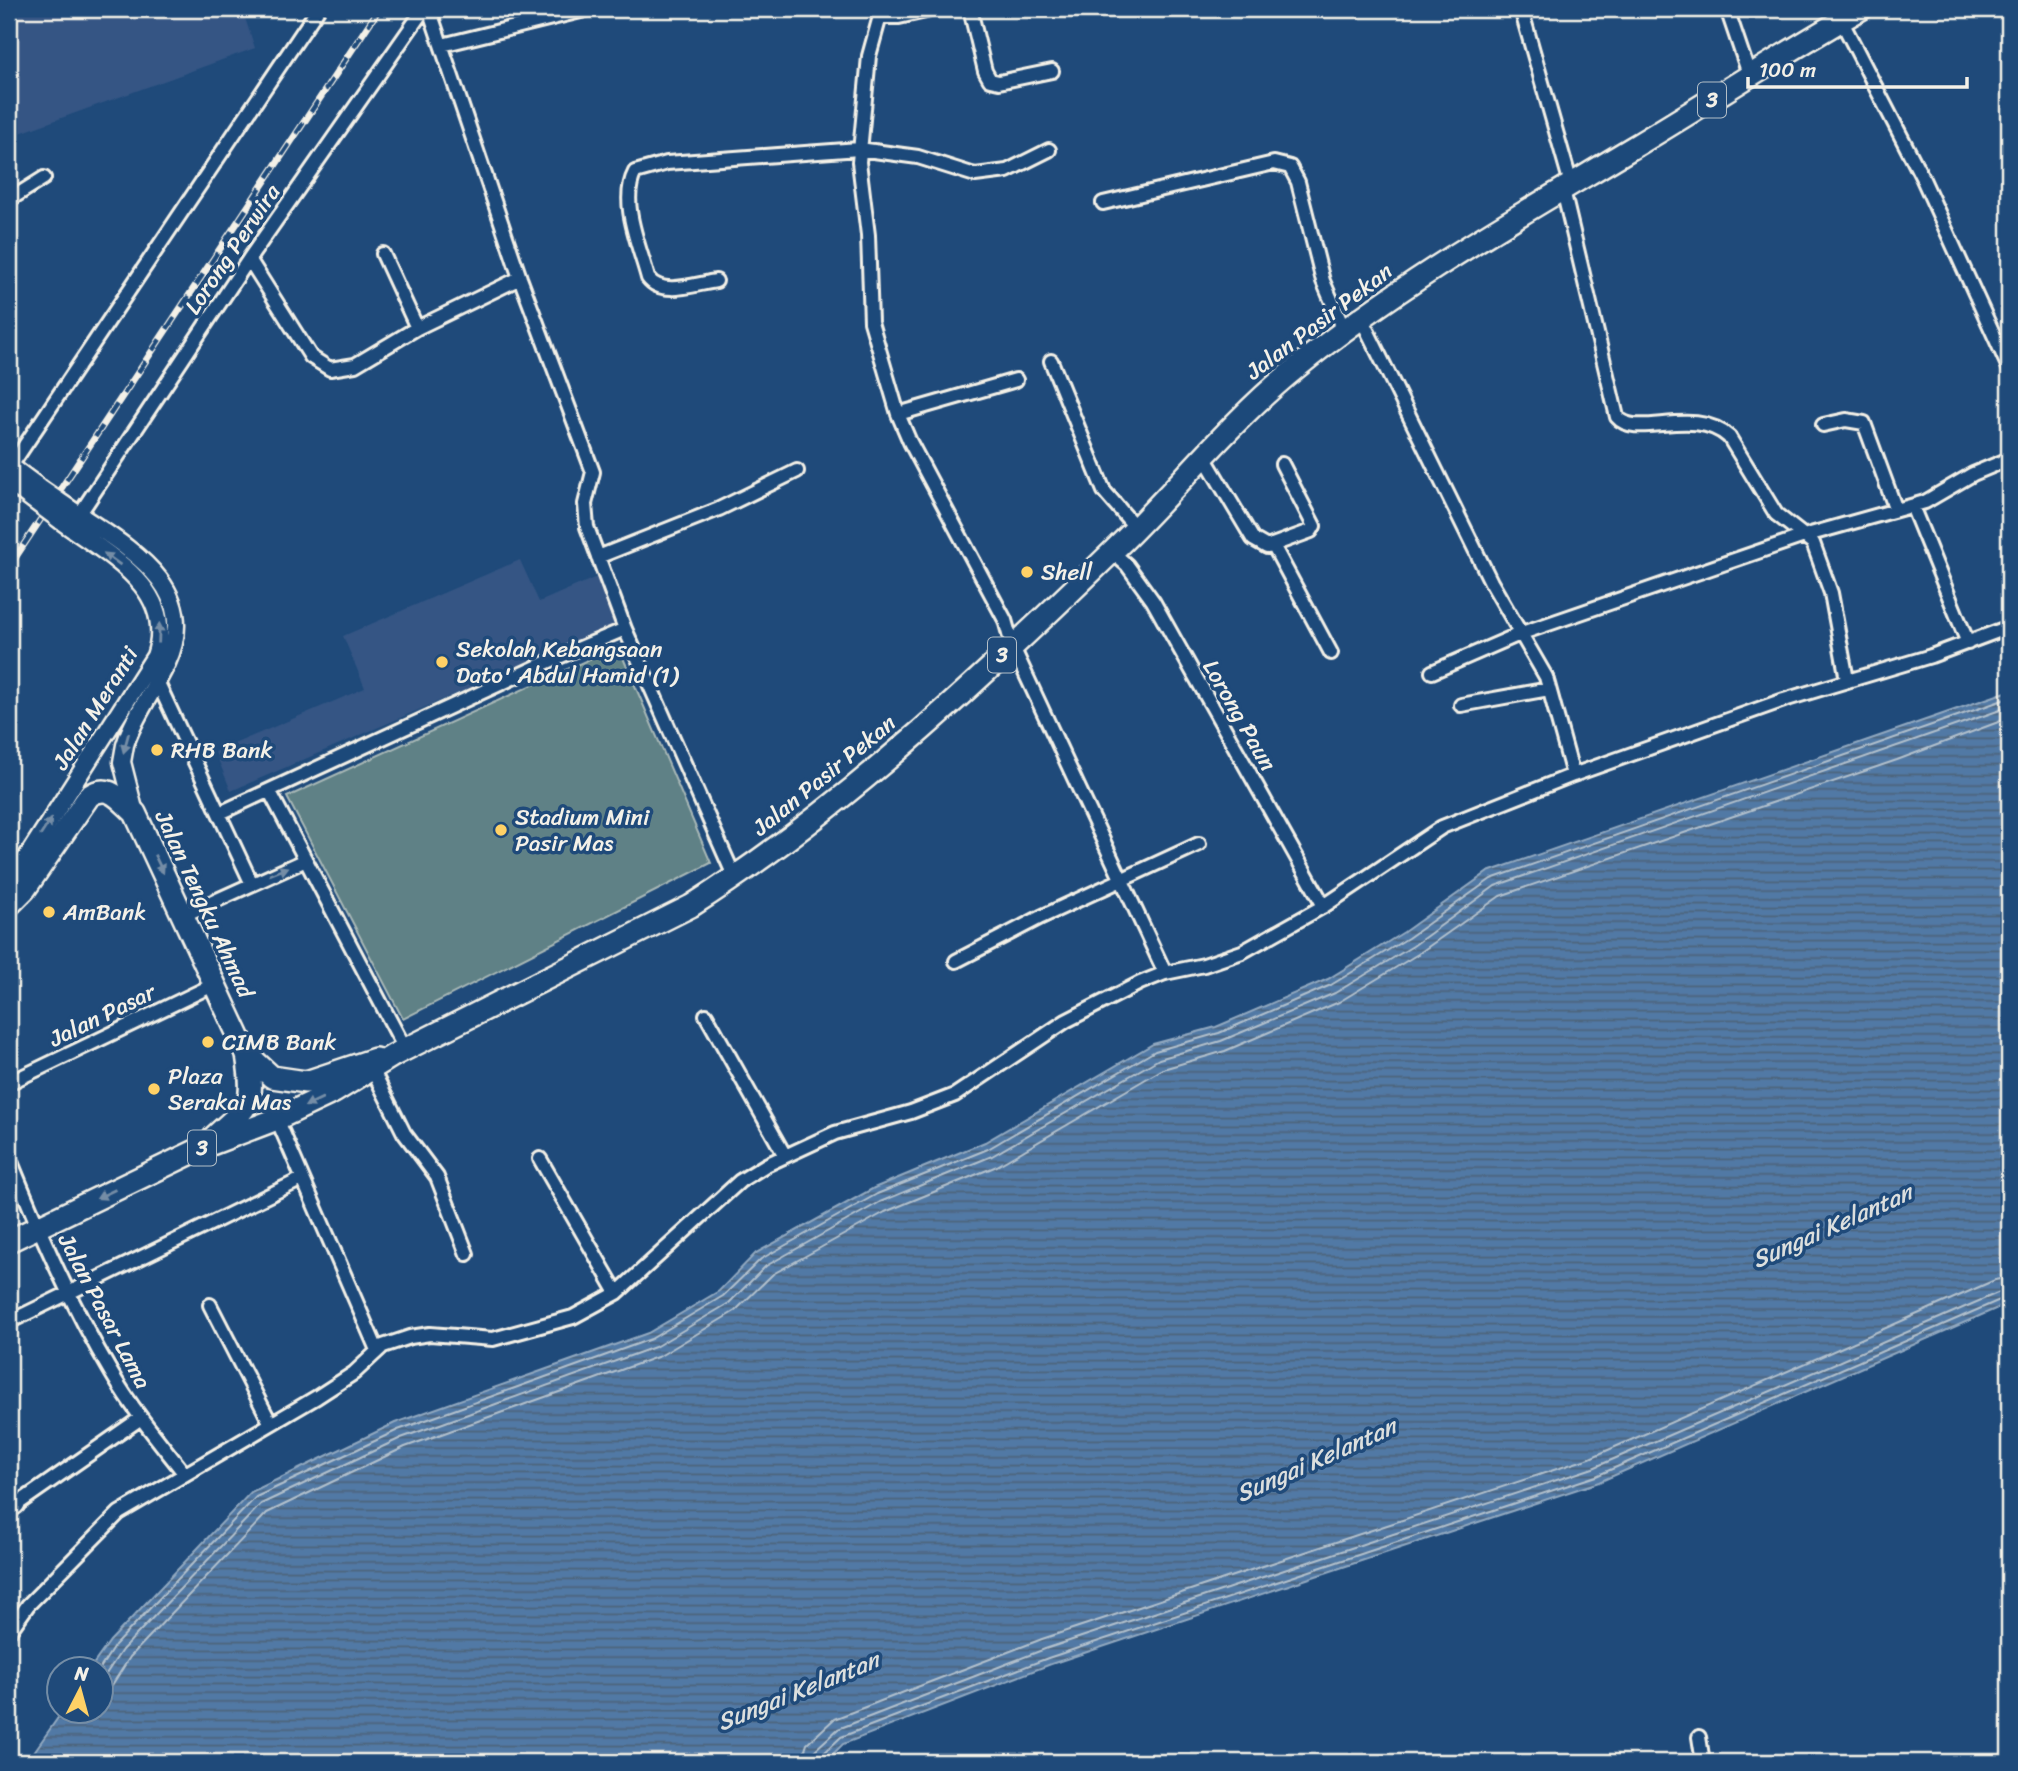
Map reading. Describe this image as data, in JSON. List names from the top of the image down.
{
  "streets": {
    "highway": ["3", "Jalan Pasir Pekan", "Jalan Tengku Ahmad"],
    "main road": ["Jalan Meranti"],
    "street": [
      "Lorong Perwira",
      "Lorong Paun",
      "Jalan Pasar",
      "Jalan Pasar Lama"
    ]
  },
  "crossings": [
    ["3", "Jalan Pasir Pekan"],
    ["3", "Jalan Tengku Ahmad"],
    ["Lorong Perwira", "Jalan Meranti"],
    ["Jalan Pasir Pekan", "Lorong Paun"],
    ["Jalan Pasir Pekan", "Jalan Pasar Lama"],
    ["Jalan Meranti", "Jalan Tengku Ahmad"],
    ["Jalan Tengku Ahmad", "Jalan Pasar"]
  ],
  "one_way": ["Jalan Tengku Ahmad"],
  "water": ["Sungai Kelantan"],
  "places": [
    "Shell",
    "Sekolah Kebangsaan Dato' Abdul Hamid (1)",
    "RHB Bank",
    "Stadium Mini Pasir Mas",
    "AmBank",
    "CIMB Bank",
    "Plaza Serakai Mas"
  ],
  "scale_bar": "100 m",
  "north": "top"
}
